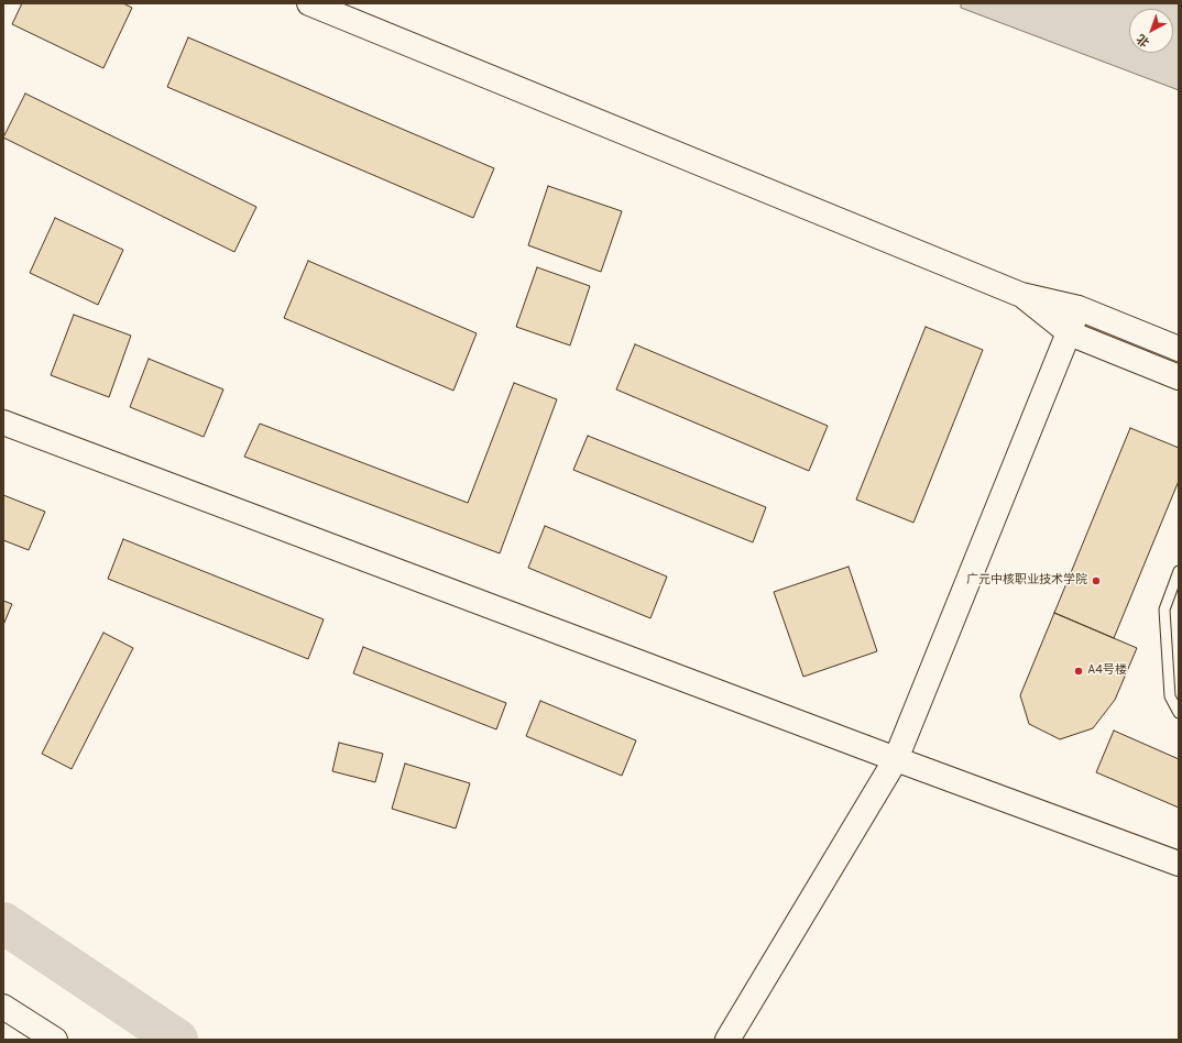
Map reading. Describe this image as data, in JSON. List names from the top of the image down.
{
  "places": ["广元中核职业技术学院", "A4号楼"],
  "north": "bottom left"
}
